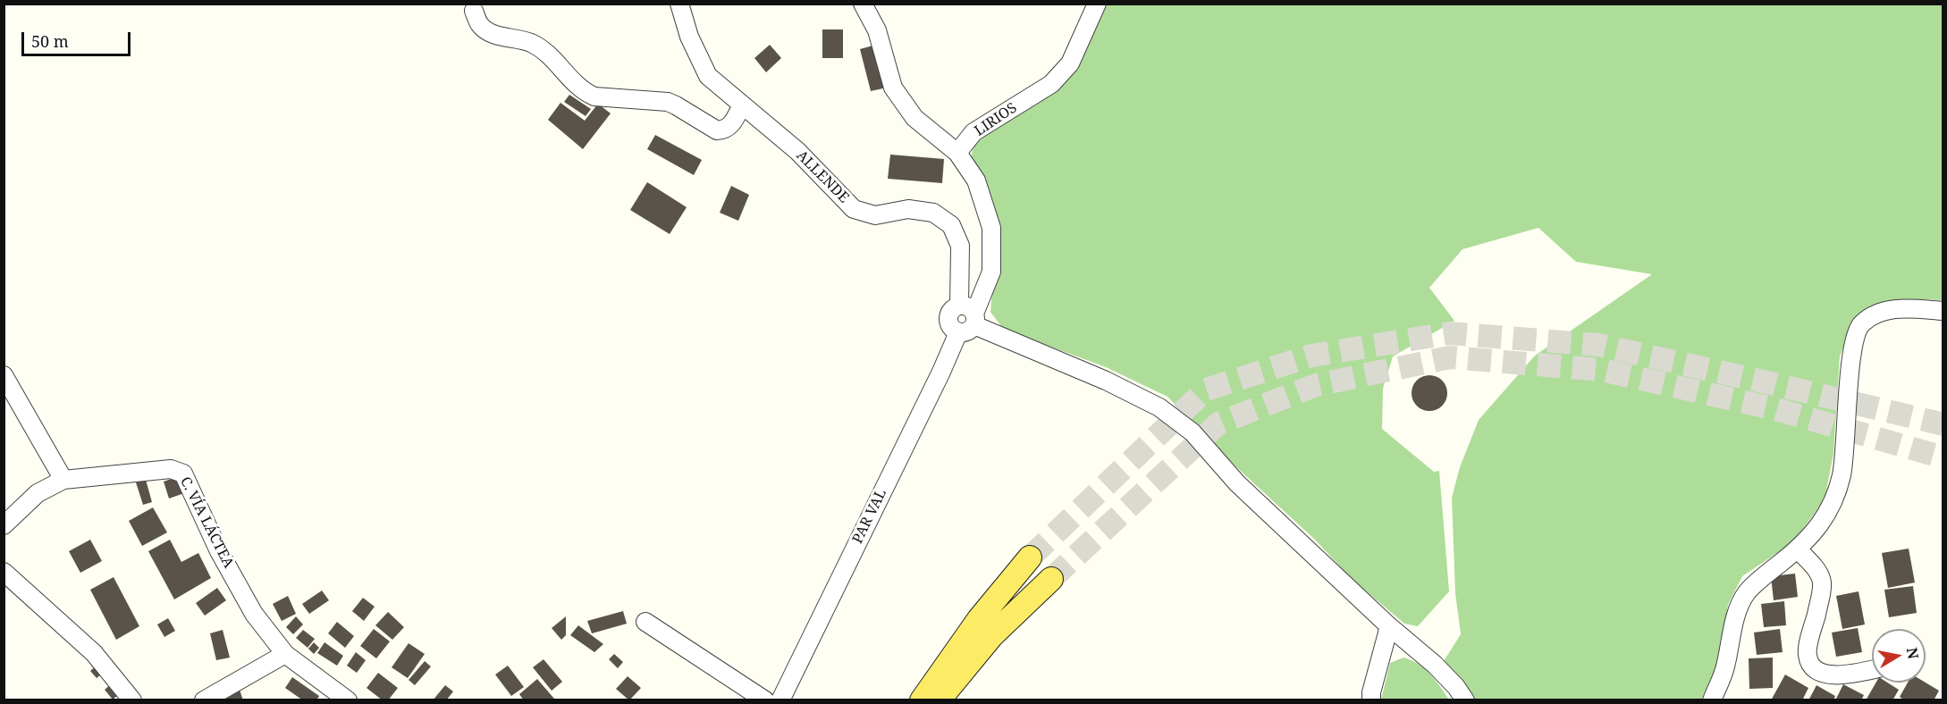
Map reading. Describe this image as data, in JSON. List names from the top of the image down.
{
  "streets": {
    "street": [
      "LIRIOS",
      "ALLENDE",
      "PAR VAL",
      "C. VÍA LÁCTEA"
    ]
  },
  "crossings": [
    ["ALLENDE", "PAR VAL"]
  ],
  "scale_bar": "50 m",
  "north": "right"
}
